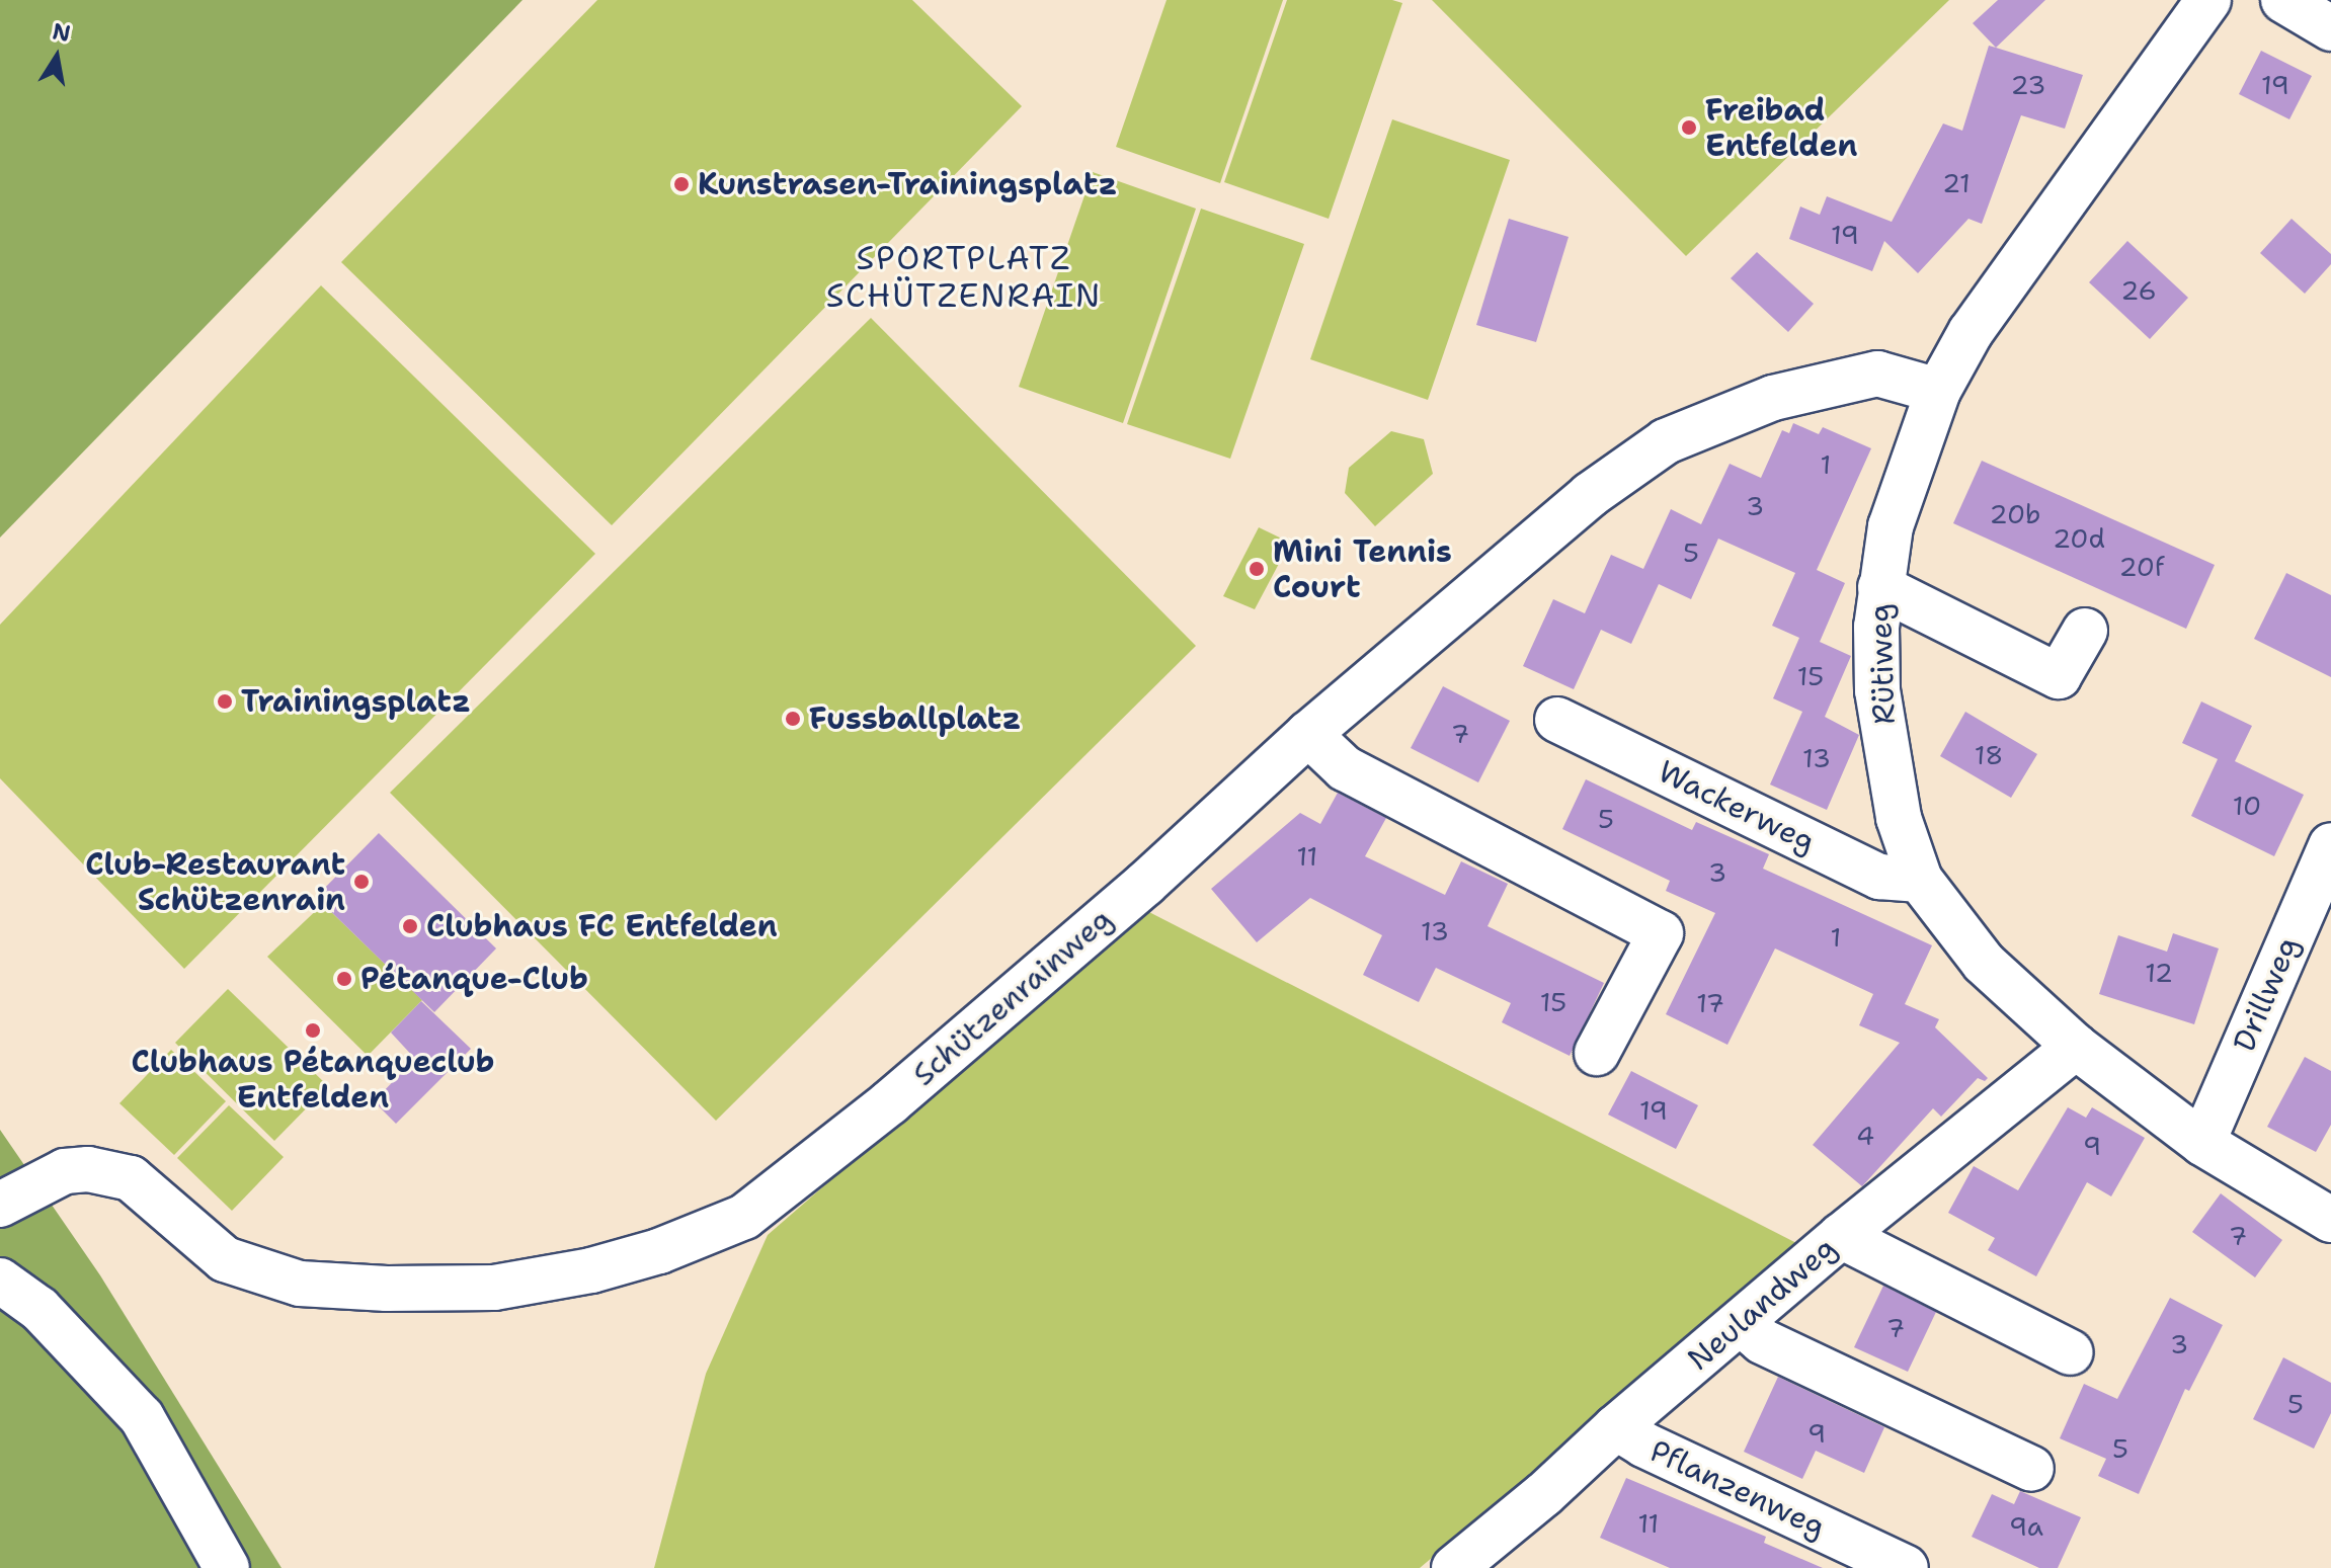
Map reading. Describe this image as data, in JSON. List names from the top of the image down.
{
  "streets": {
    "street": [
      "Rütiweg",
      "Wackerweg",
      "Drillweg",
      "Schützenrainweg",
      "Neulandweg",
      "Pflanzenweg"
    ]
  },
  "crossings": [
    ["Rütiweg", "Wackerweg"],
    ["Rütiweg", "Drillweg"],
    ["Rütiweg", "Schützenrainweg"],
    ["Rütiweg", "Neulandweg"],
    ["Neulandweg", "Pflanzenweg"]
  ],
  "districts": ["SPORTPLATZ SCHÜTZENRAIN"],
  "places": [
    "Freibad Entfelden",
    "Kunstrasen-Trainingsplatz",
    "Mini Tennis Court",
    "Trainingsplatz",
    "Fussballplatz",
    "Club-Restaurant Schützenrain",
    "Clubhaus FC Entfelden",
    "Pétanque-Club",
    "Clubhaus Pétanqueclub Entfelden"
  ],
  "house_numbers": [
    "23",
    "19",
    "21",
    "19",
    "26",
    "1",
    "3",
    "20b",
    "20d",
    "5",
    "20f",
    "15",
    "7",
    "18",
    "13",
    "10",
    "5",
    "11",
    "3",
    "13",
    "1",
    "12",
    "15",
    "17",
    "19",
    "4",
    "9",
    "7",
    "7",
    "3",
    "5",
    "9",
    "5",
    "11",
    "9a"
  ],
  "north": "top"
}
